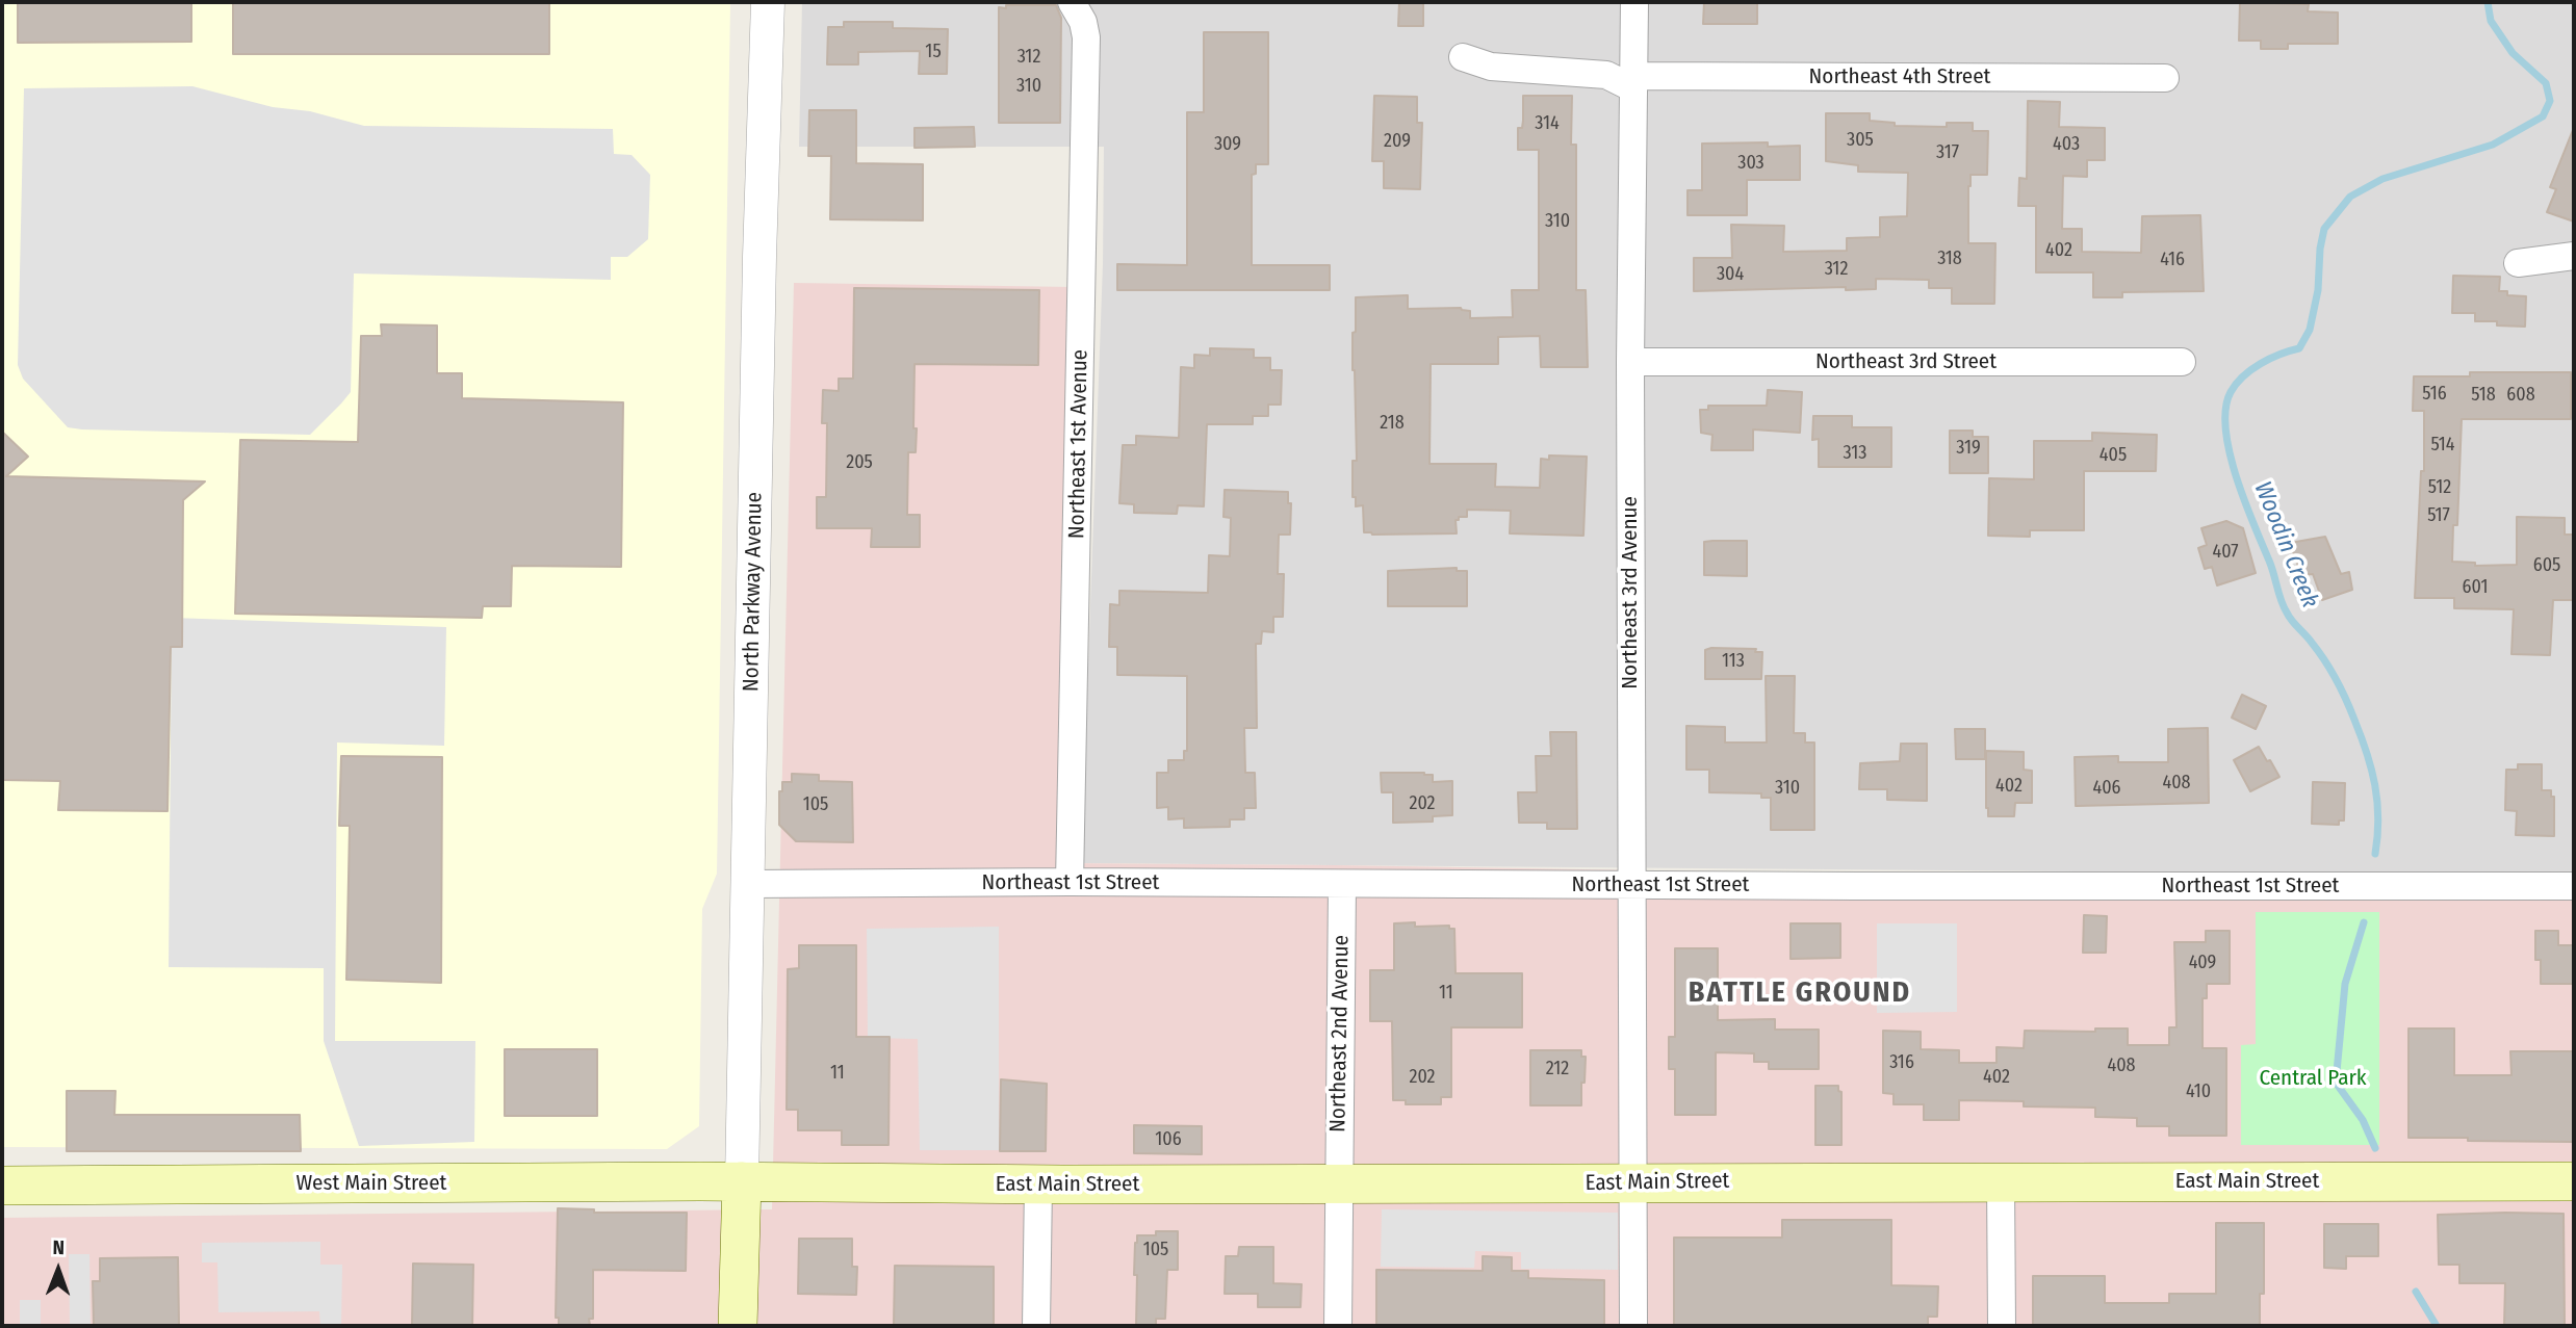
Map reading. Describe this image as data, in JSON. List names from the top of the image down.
{
  "streets": {
    "main road": ["East Main Street", "West Main Street"],
    "street": [
      "Northeast 4th Street",
      "Northeast 3rd Street",
      "Northeast 1st Avenue",
      "North Parkway Avenue",
      "Northeast 3rd Avenue",
      "Northeast 1st Street",
      "Northeast 2nd Avenue"
    ]
  },
  "crossings": [
    ["Northeast 4th Street", "Northeast 3rd Avenue"],
    ["Northeast 3rd Street", "Northeast 3rd Avenue"],
    ["Northeast 1st Avenue", "Northeast 1st Street"],
    ["North Parkway Avenue", "Northeast 1st Street"],
    ["North Parkway Avenue", "East Main Street"],
    ["North Parkway Avenue", "West Main Street"],
    ["Northeast 3rd Avenue", "Northeast 1st Street"],
    ["Northeast 3rd Avenue", "East Main Street"],
    ["Northeast 1st Street", "Northeast 2nd Avenue"],
    ["Northeast 2nd Avenue", "East Main Street"],
    ["East Main Street", "West Main Street"]
  ],
  "districts": ["BATTLE GROUND"],
  "water": ["Woodin Creek"],
  "parks": ["Central Park"],
  "house_numbers": [
    "15",
    "312",
    "310",
    "314",
    "305",
    "209",
    "309",
    "403",
    "317",
    "303",
    "310",
    "402",
    "318",
    "416",
    "312",
    "304",
    "516",
    "518",
    "608",
    "218",
    "514",
    "319",
    "313",
    "405",
    "205",
    "512",
    "517",
    "407",
    "605",
    "601",
    "113",
    "408",
    "402",
    "310",
    "406",
    "202",
    "105",
    "409",
    "11",
    "316",
    "408",
    "212",
    "11",
    "202",
    "402",
    "410",
    "106",
    "105"
  ],
  "north": "top"
}
